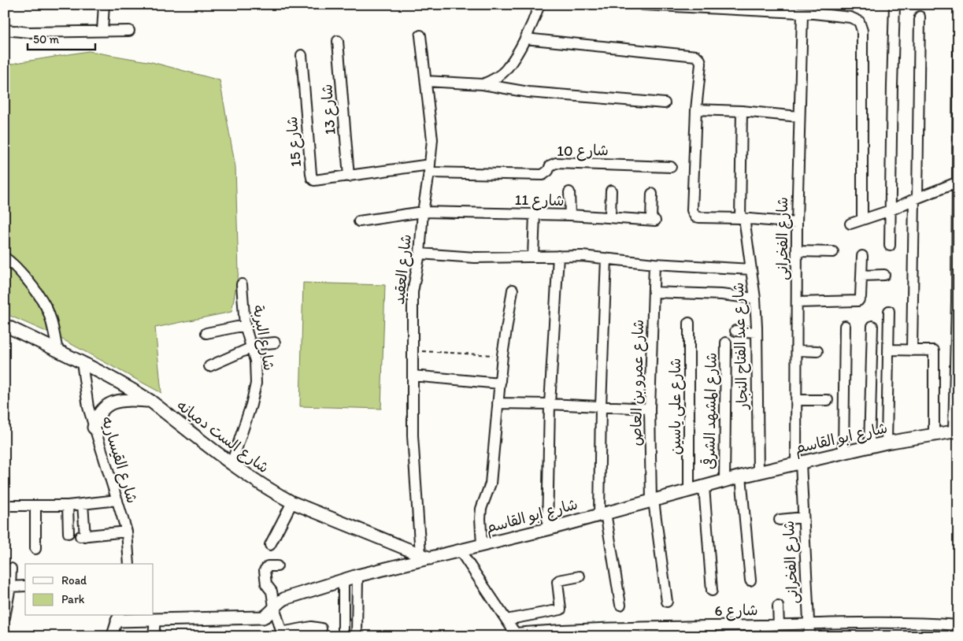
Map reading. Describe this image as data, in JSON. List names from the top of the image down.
{
  "streets": {
    "street": [
      "شارع 13",
      "شارع 15",
      "شارع 10",
      "شارع 11",
      "شارع الفخرانى",
      "شارع العقيد",
      "شارع البربة",
      "شارع عبد الفتاح النجار",
      "شارع عمرو بن العاص",
      "شارع على ياسين",
      "شارع المشهد الشرقى",
      "شارع الست دميانه",
      "شارع ابو القاسم",
      "شارع القيساريه",
      "شارع 6"
    ]
  },
  "crossings": [
    ["شارع 13", "شارع 15"],
    ["شارع 15", "شارع 10"],
    ["شارع 15", "شارع العقيد"],
    ["شارع 10", "شارع العقيد"],
    ["شارع 11", "شارع العقيد"],
    ["شارع الفخرانى", "شارع ابو القاسم"],
    ["شارع الفخرانى", "شارع 6"],
    ["شارع العقيد", "شارع الست دميانه"],
    ["شارع العقيد", "شارع ابو القاسم"],
    ["شارع البربة", "شارع الست دميانه"],
    ["شارع عبد الفتاح النجار", "شارع ابو القاسم"],
    ["شارع عمرو بن العاص", "شارع ابو القاسم"],
    ["شارع على ياسين", "شارع ابو القاسم"],
    ["شارع المشهد الشرقى", "شارع ابو القاسم"],
    ["شارع الست دميانه", "شارع ابو القاسم"],
    ["شارع الست دميانه", "شارع القيساريه"]
  ],
  "legend": ["Road", "Park"],
  "scale_bar": "50 m"
}
